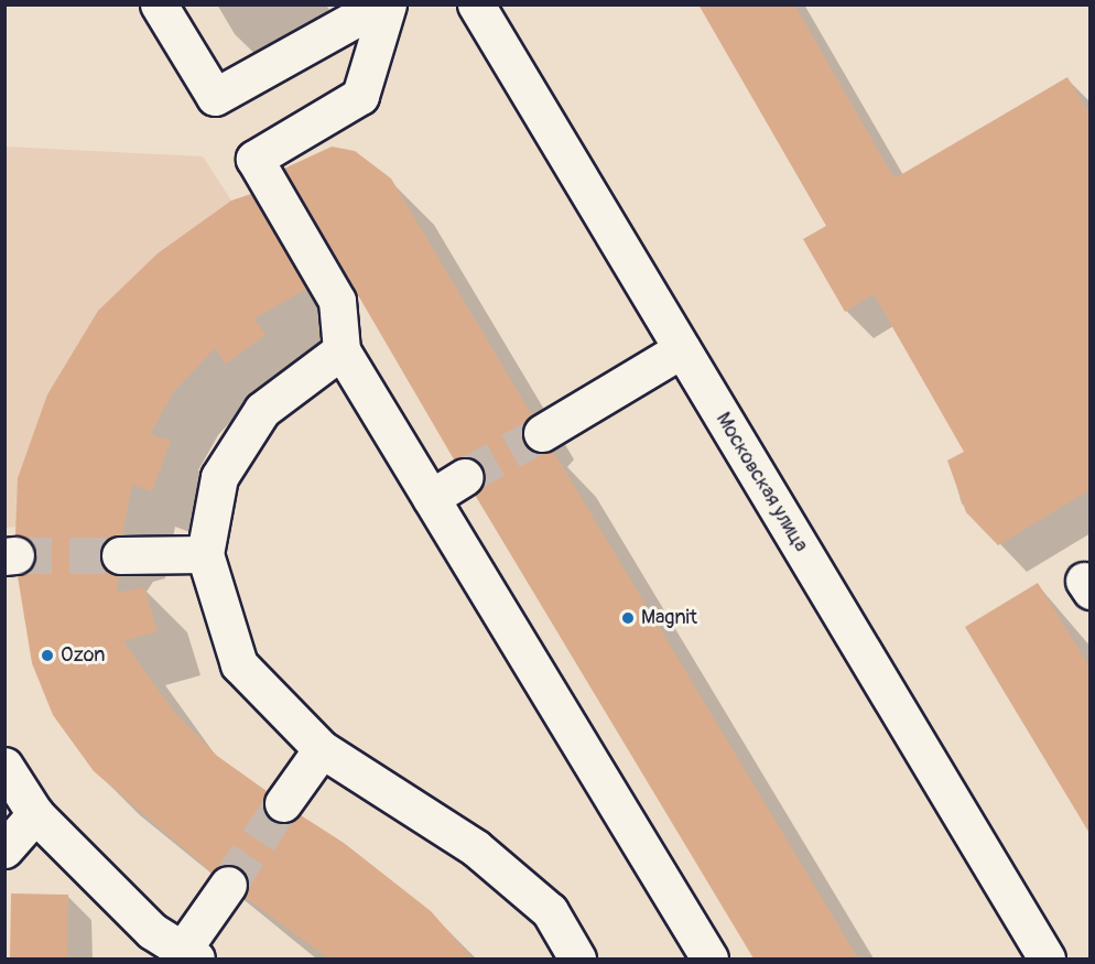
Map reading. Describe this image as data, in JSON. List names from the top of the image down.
{
  "streets": {
    "street": ["Московская улица"]
  },
  "places": ["Magnit", "Ozon"]
}
